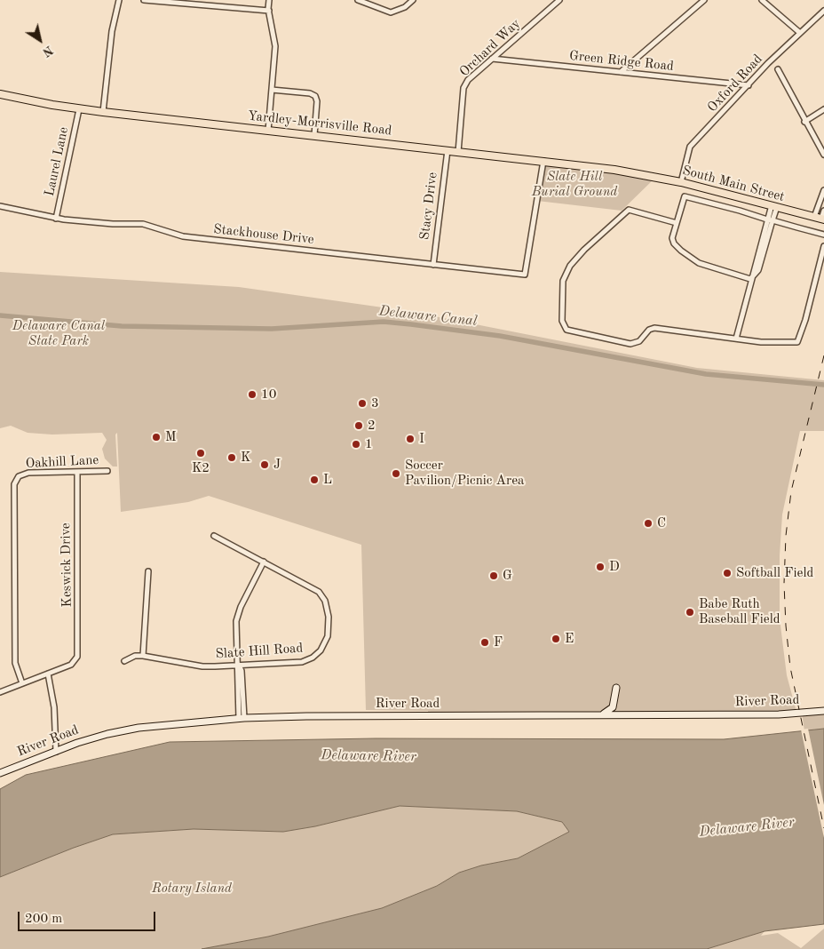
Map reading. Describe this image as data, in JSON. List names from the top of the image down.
{
  "streets": {
    "main road": ["Yardley-Morrisville Road", "South Main Street", "River Road"],
    "street": [
      "Orchard Way",
      "Green Ridge Road",
      "Oxford Road",
      "Laurel Lane",
      "Stacy Drive",
      "Stackhouse Drive",
      "Oakhill Lane",
      "Keswick Drive",
      "Slate Hill Road"
    ]
  },
  "crossings": [
    ["Orchard Way", "Green Ridge Road"],
    ["Orchard Way", "Yardley-Morrisville Road"],
    ["Green Ridge Road", "Oxford Road"],
    ["Oxford Road", "South Main Street"],
    ["Yardley-Morrisville Road", "Laurel Lane"],
    ["Yardley-Morrisville Road", "South Main Street"],
    ["Yardley-Morrisville Road", "Stacy Drive"],
    ["Yardley-Morrisville Road", "Stackhouse Drive"],
    ["Laurel Lane", "Stackhouse Drive"],
    ["Stacy Drive", "Stackhouse Drive"],
    ["Oakhill Lane", "Keswick Drive"]
  ],
  "water": ["Delaware Canal", "Delaware River"],
  "parks": ["Slate Hill Burial Ground", "Delaware Canal State Park", "Rotary Island"],
  "places": [
    "10",
    "3",
    "2",
    "M",
    "I",
    "1",
    "K2",
    "K",
    "J",
    "Soccer Pavilion/Picnic Area",
    "L",
    "C",
    "D",
    "Softball Field",
    "G",
    "Babe Ruth Baseball Field",
    "E",
    "F"
  ],
  "scale_bar": "200 m",
  "north": "bottom right"
}
